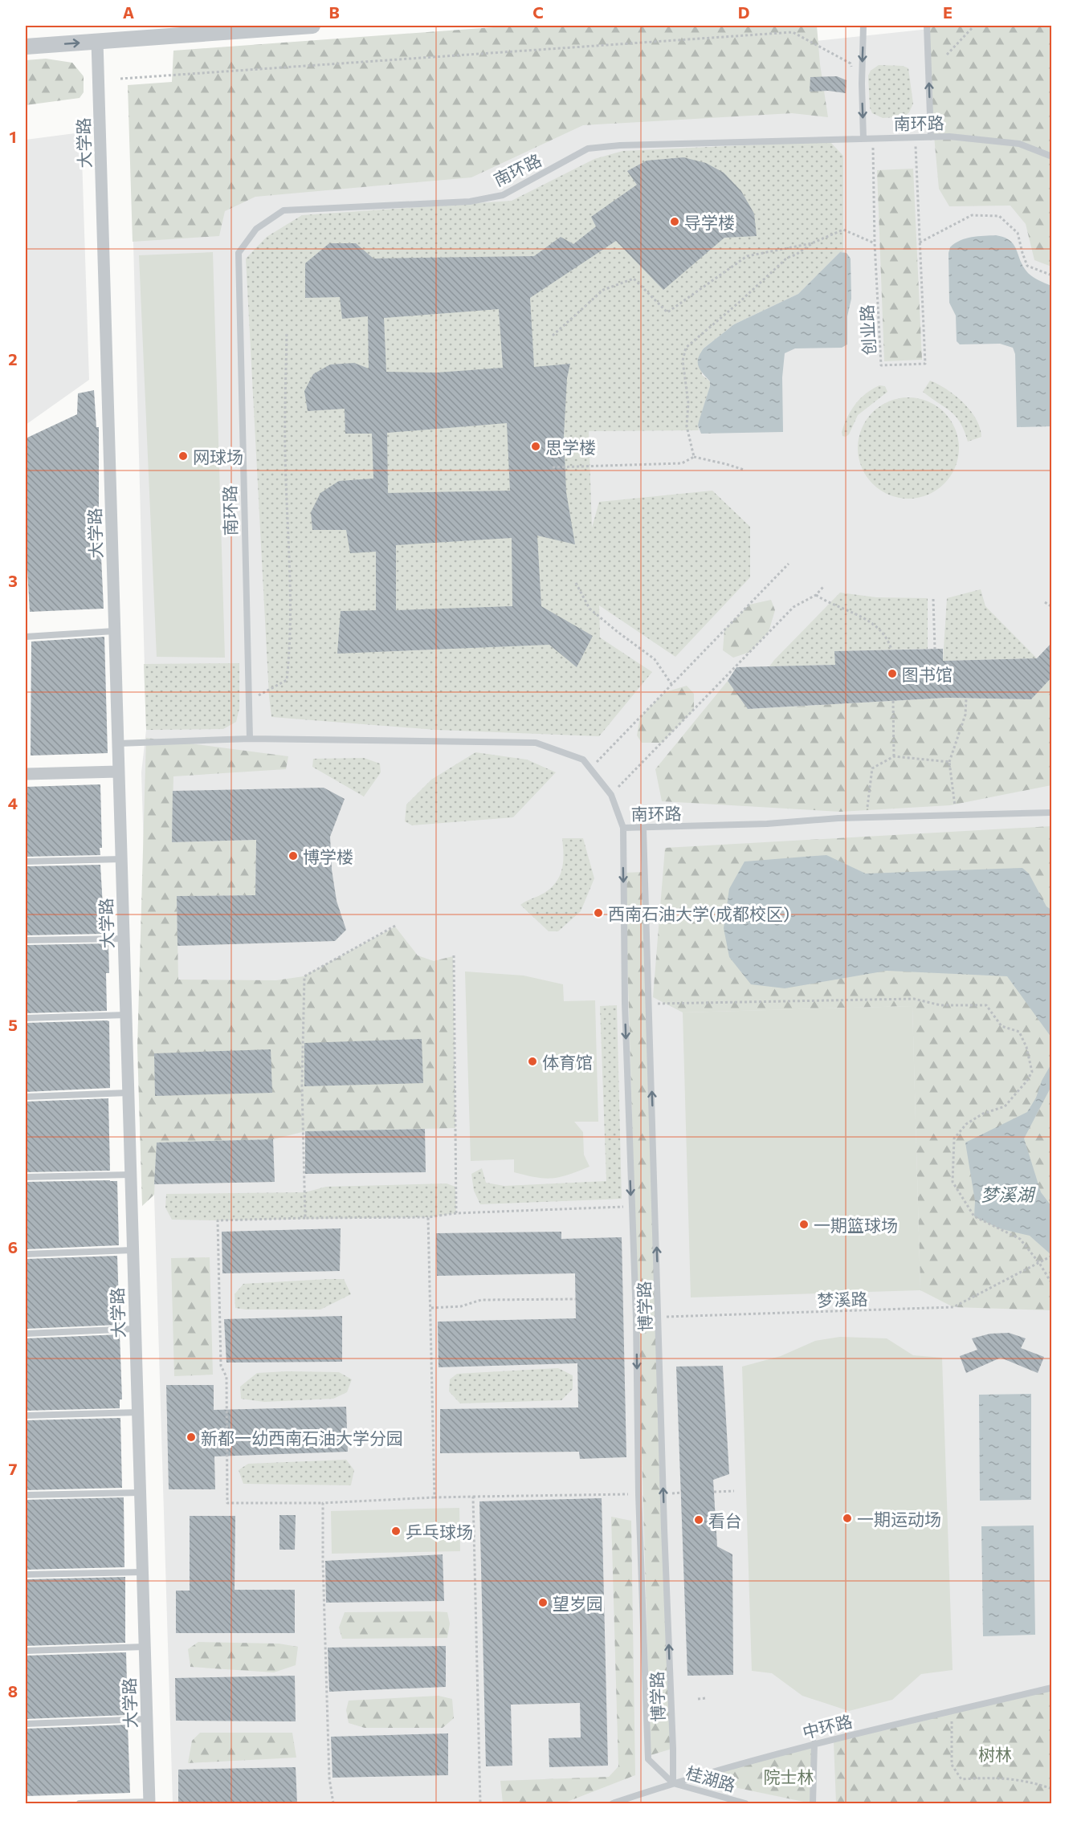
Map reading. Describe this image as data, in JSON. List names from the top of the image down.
{
  "streets": {
    "street": ["大学路"],
    "lane": [
      "南环路",
      "博学路",
      "中环路",
      "桂湖路"
    ],
    "path": ["创业路", "梦溪路"]
  },
  "crossings": [
    ["南环路", "创业路"],
    ["南环路", "博学路"],
    ["梦溪路", "博学路"],
    ["博学路", "中环路"],
    ["博学路", "桂湖路"],
    ["中环路", "桂湖路"]
  ],
  "water": ["梦溪湖"],
  "parks": ["树林", "院士林"],
  "places": [
    "导学楼",
    "思学楼",
    "网球场",
    "图书馆",
    "博学楼",
    "西南石油大学(成都校区)",
    "体育馆",
    "一期篮球场",
    "新都一幼西南石油大学分园",
    "一期运动场",
    "看台",
    "乒乓球场",
    "望岁园"
  ],
  "grid": {
    "columns": [
      "A",
      "B",
      "C",
      "D",
      "E"
    ],
    "rows": [
      "1",
      "2",
      "3",
      "4",
      "5",
      "6",
      "7",
      "8"
    ]
  }
}
